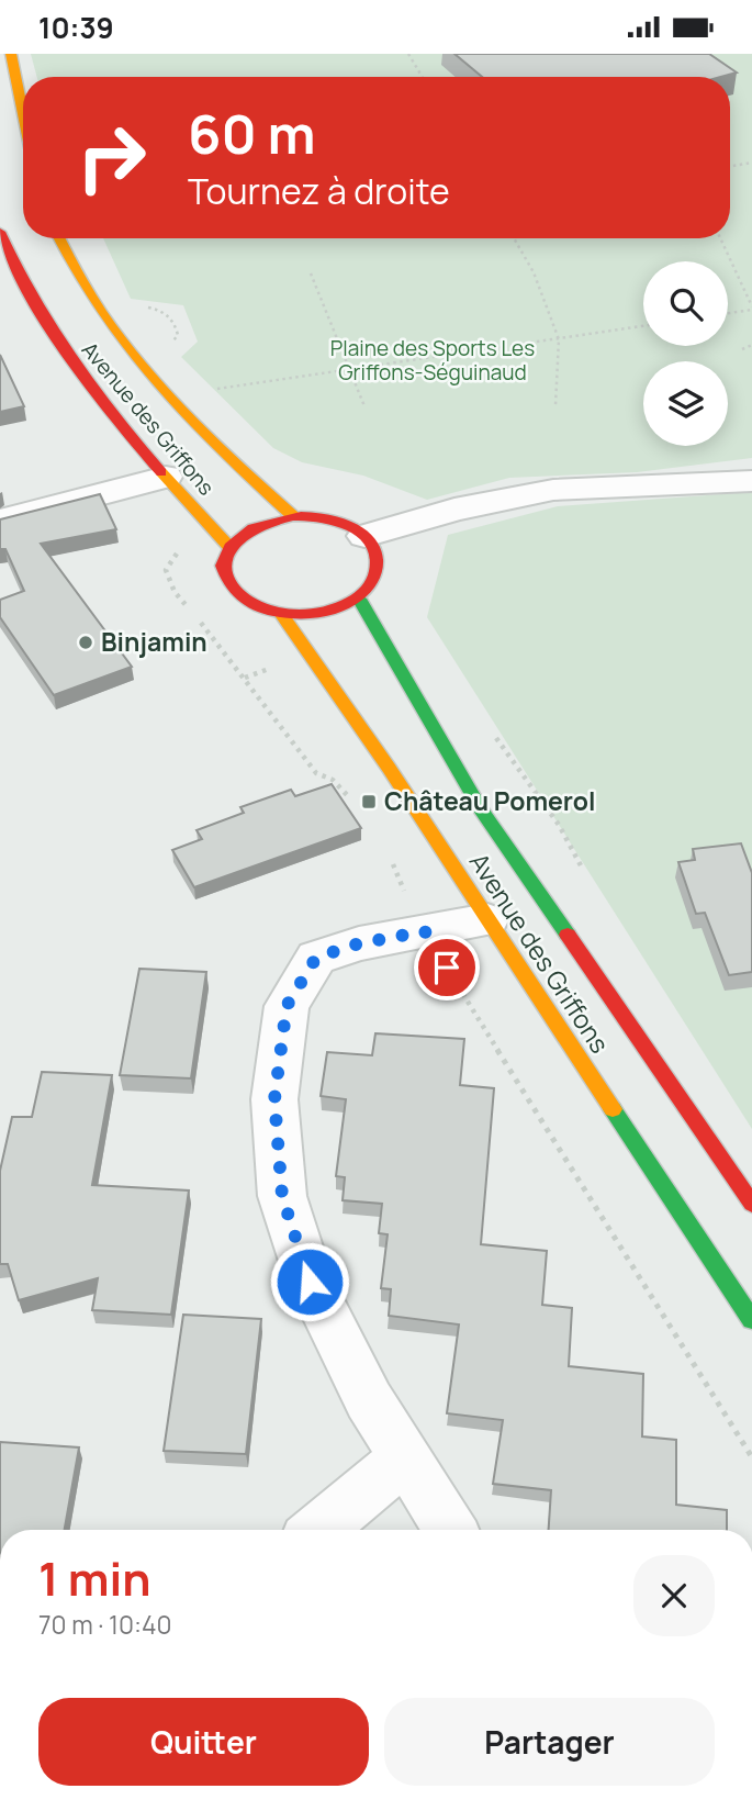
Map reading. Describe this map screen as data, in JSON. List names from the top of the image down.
{
  "streets": {
    "street": ["Avenue des Griffons"]
  },
  "parks": ["Plaine des Sports Les Griffons-Séguinaud"],
  "places": {
    "other": ["Binjamin"],
    "transit": ["Château Pomerol"]
  },
  "page": {
    "status": "10:39",
    "turn": ["60 m", "Tournez à droite"],
    "heading": ["1 min", "70 m · 10:40"],
    "buttons": ["Quitter", "Partager"]
  }
}
